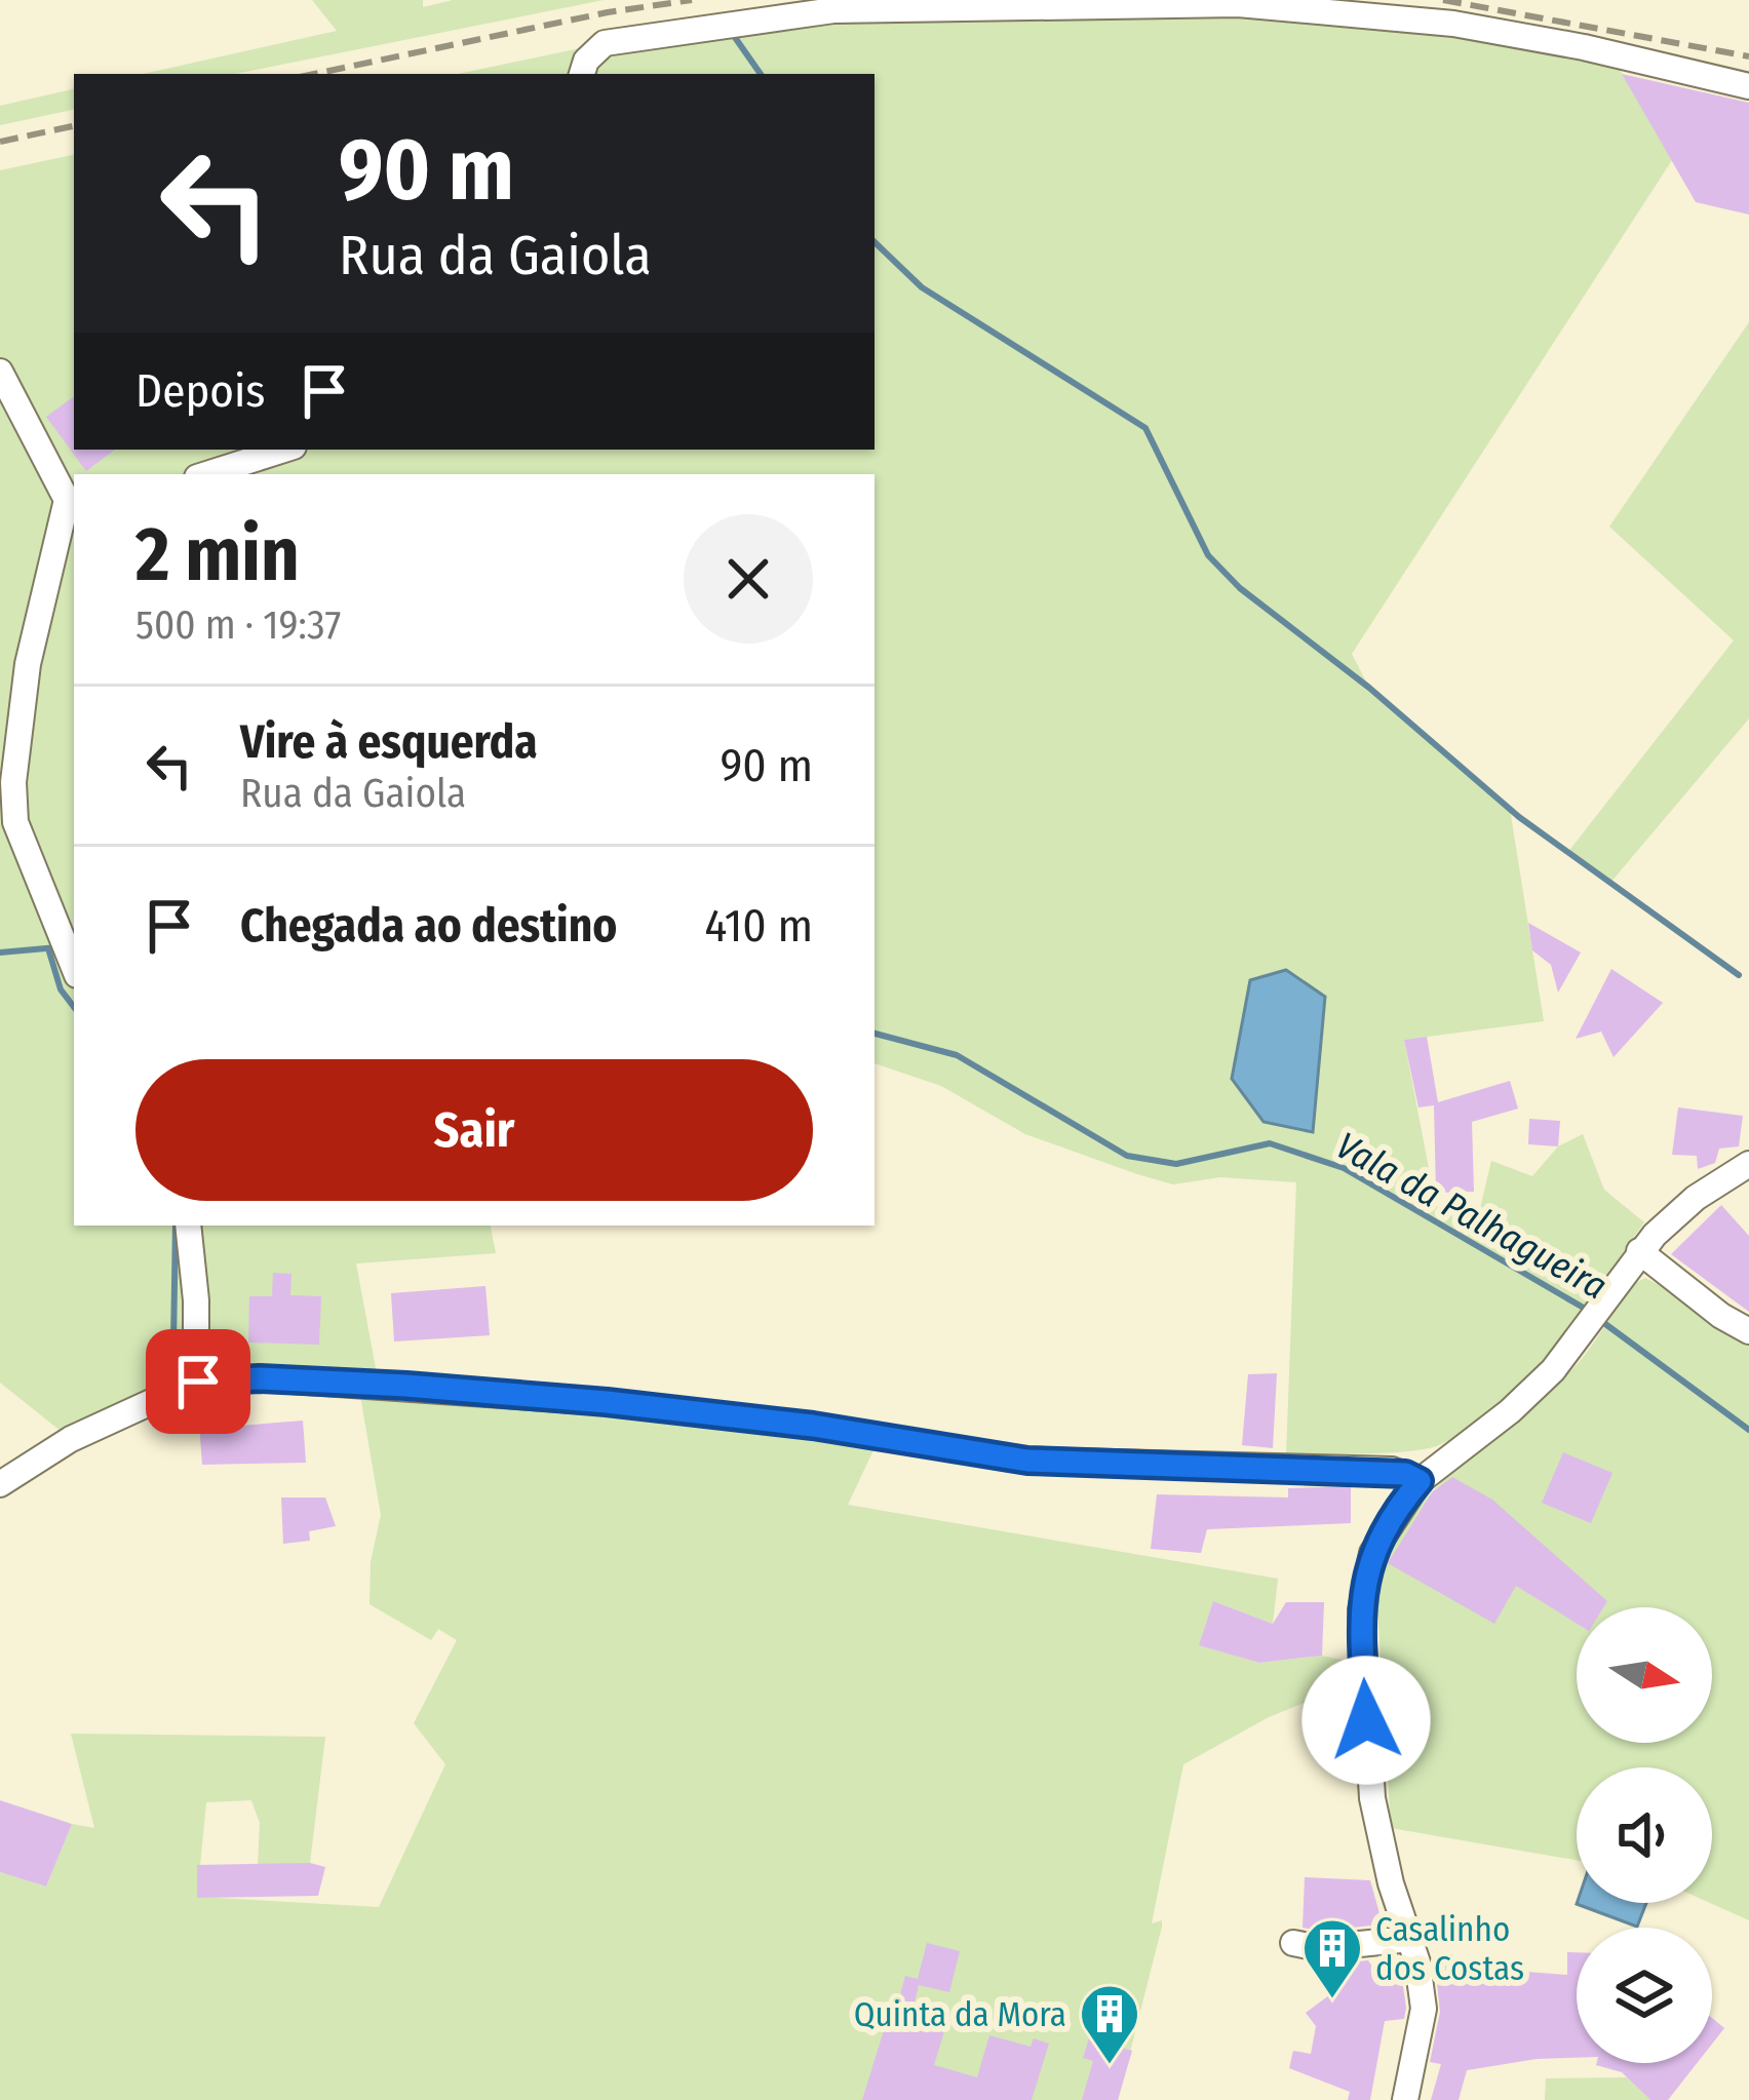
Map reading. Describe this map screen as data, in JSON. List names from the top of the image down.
{
  "water": ["Vala da Palhagueira"],
  "places": {
    "building": ["Casalinho dos Costas", "Quinta da Mora"]
  },
  "north": "right",
  "page": {
    "turn": ["90 m", "Rua da Gaiola"],
    "then": "Depois",
    "heading": ["2 min", "500 m · 19:37"],
    "list": [
      {
        "name": "Vire à esquerda",
        "note": "Rua da Gaiola",
        "value": "90 m"
      },
      {
        "name": "Chegada ao destino",
        "value": "410 m"
      }
    ],
    "buttons": "Sair"
  }
}
